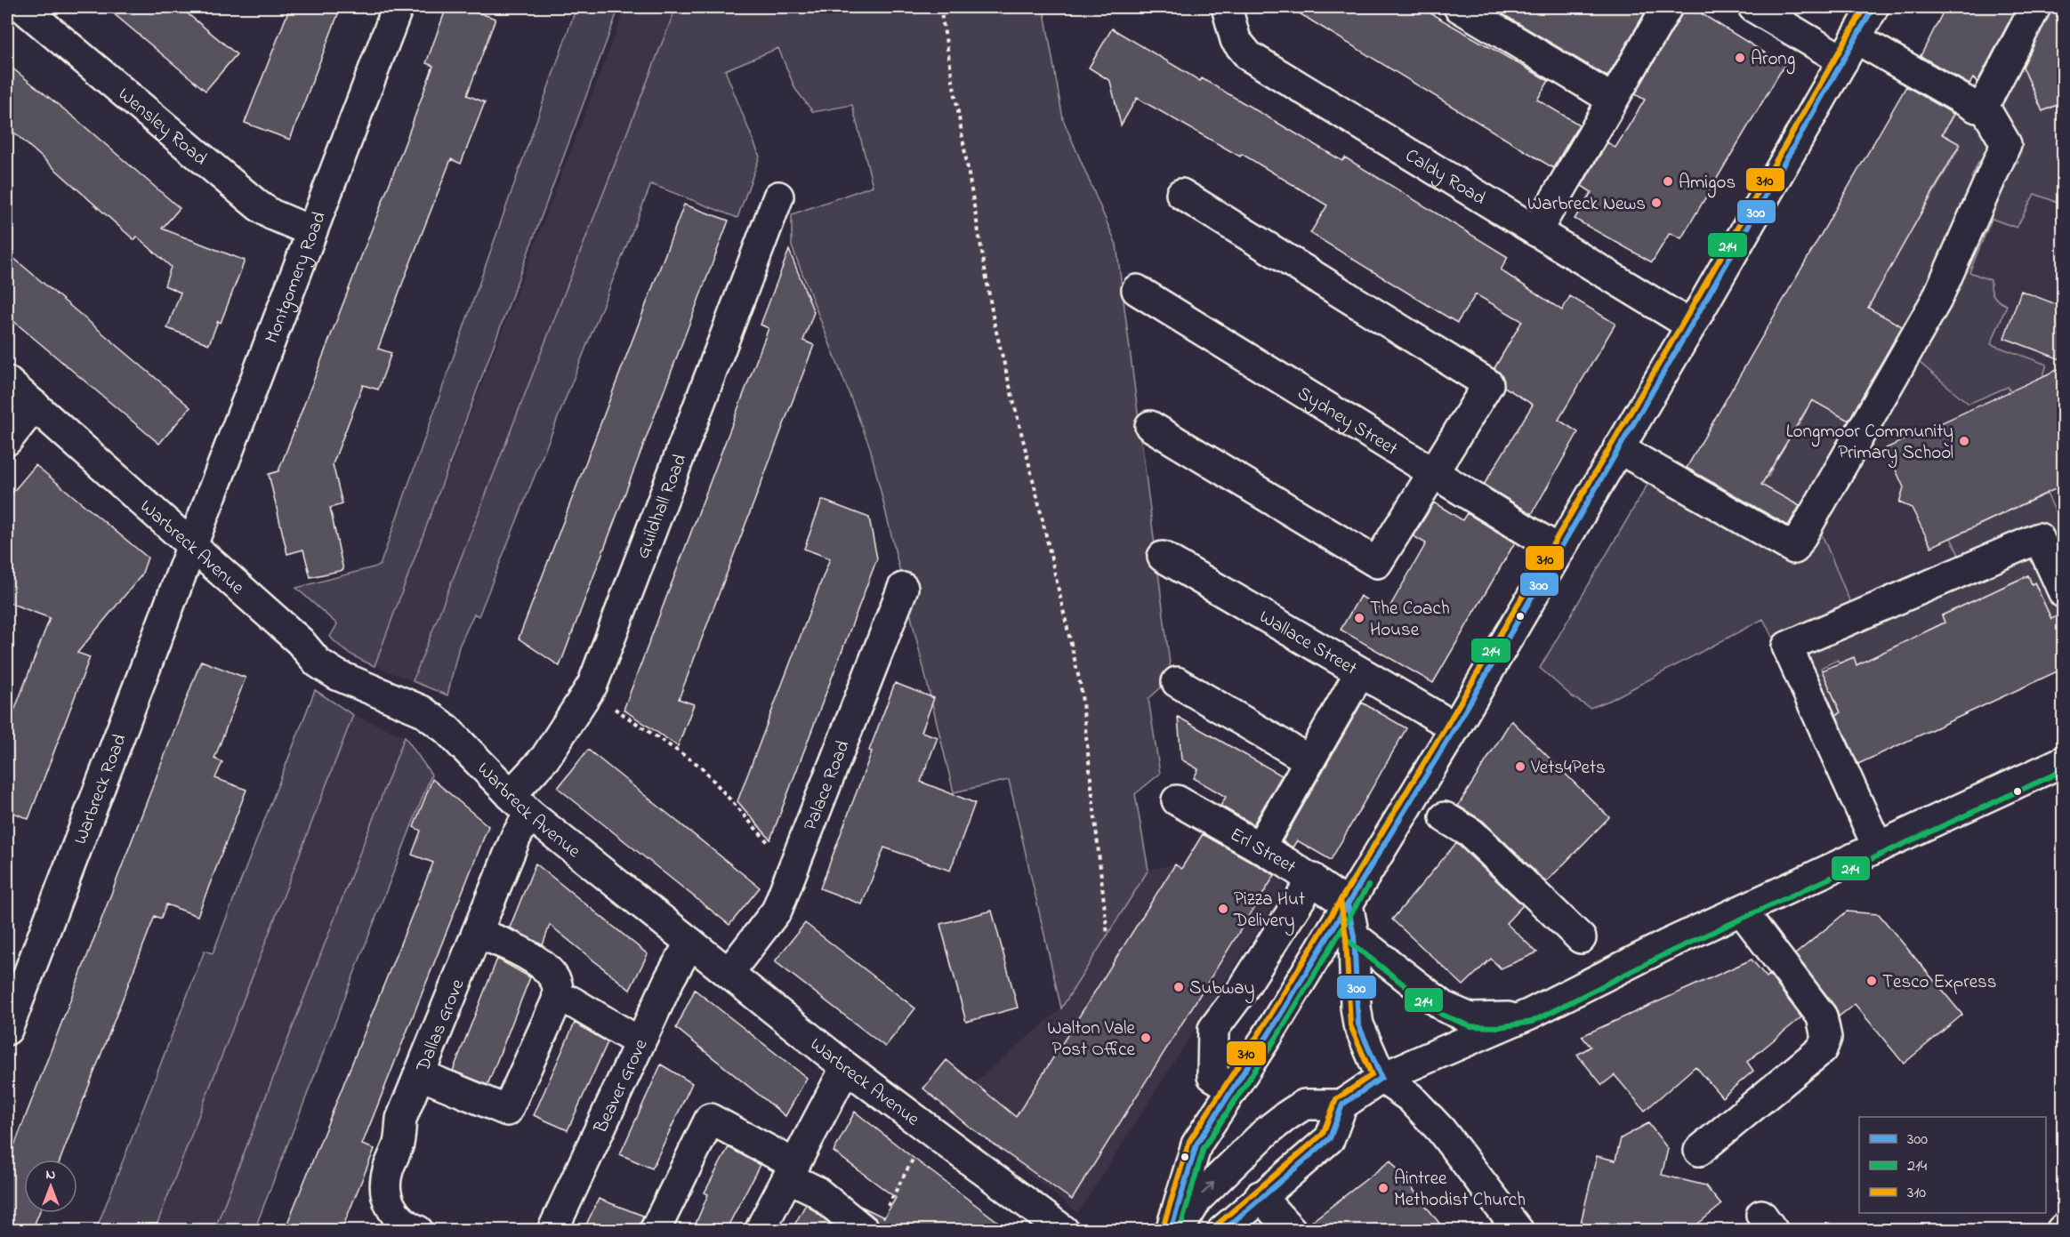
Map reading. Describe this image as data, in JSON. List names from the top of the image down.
{
  "streets": {
    "main road": [
      "Wensley Road",
      "Caldy Road",
      "Montgomery Road",
      "Sydney Street",
      "Guildhall Road",
      "Warbreck Avenue",
      "Wallace Street",
      "Palace Road",
      "Warbreck Road",
      "Erl Street",
      "Dallas Grove",
      "Beaver Grove"
    ]
  },
  "crossings": [
    ["Wensley Road", "Montgomery Road"],
    ["Montgomery Road", "Warbreck Avenue"],
    ["Montgomery Road", "Warbreck Road"],
    ["Guildhall Road", "Warbreck Avenue"],
    ["Guildhall Road", "Dallas Grove"],
    ["Warbreck Avenue", "Palace Road"],
    ["Warbreck Avenue", "Warbreck Road"],
    ["Warbreck Avenue", "Dallas Grove"],
    ["Warbreck Avenue", "Beaver Grove"]
  ],
  "places": [
    "Arong",
    "Amigos",
    "Warbreck News",
    "Longmoor Community Primary School",
    "The Coach House",
    "Vets4Pets",
    "Pizza Hut Delivery",
    "Tesco Express",
    "Subway",
    "Walton Vale Post Office",
    "Aintree Methodist Church"
  ],
  "lines": ["transit line 300", "transit line 214", "transit line 310"],
  "legend": ["300", "214", "310"],
  "north": "top"
}
